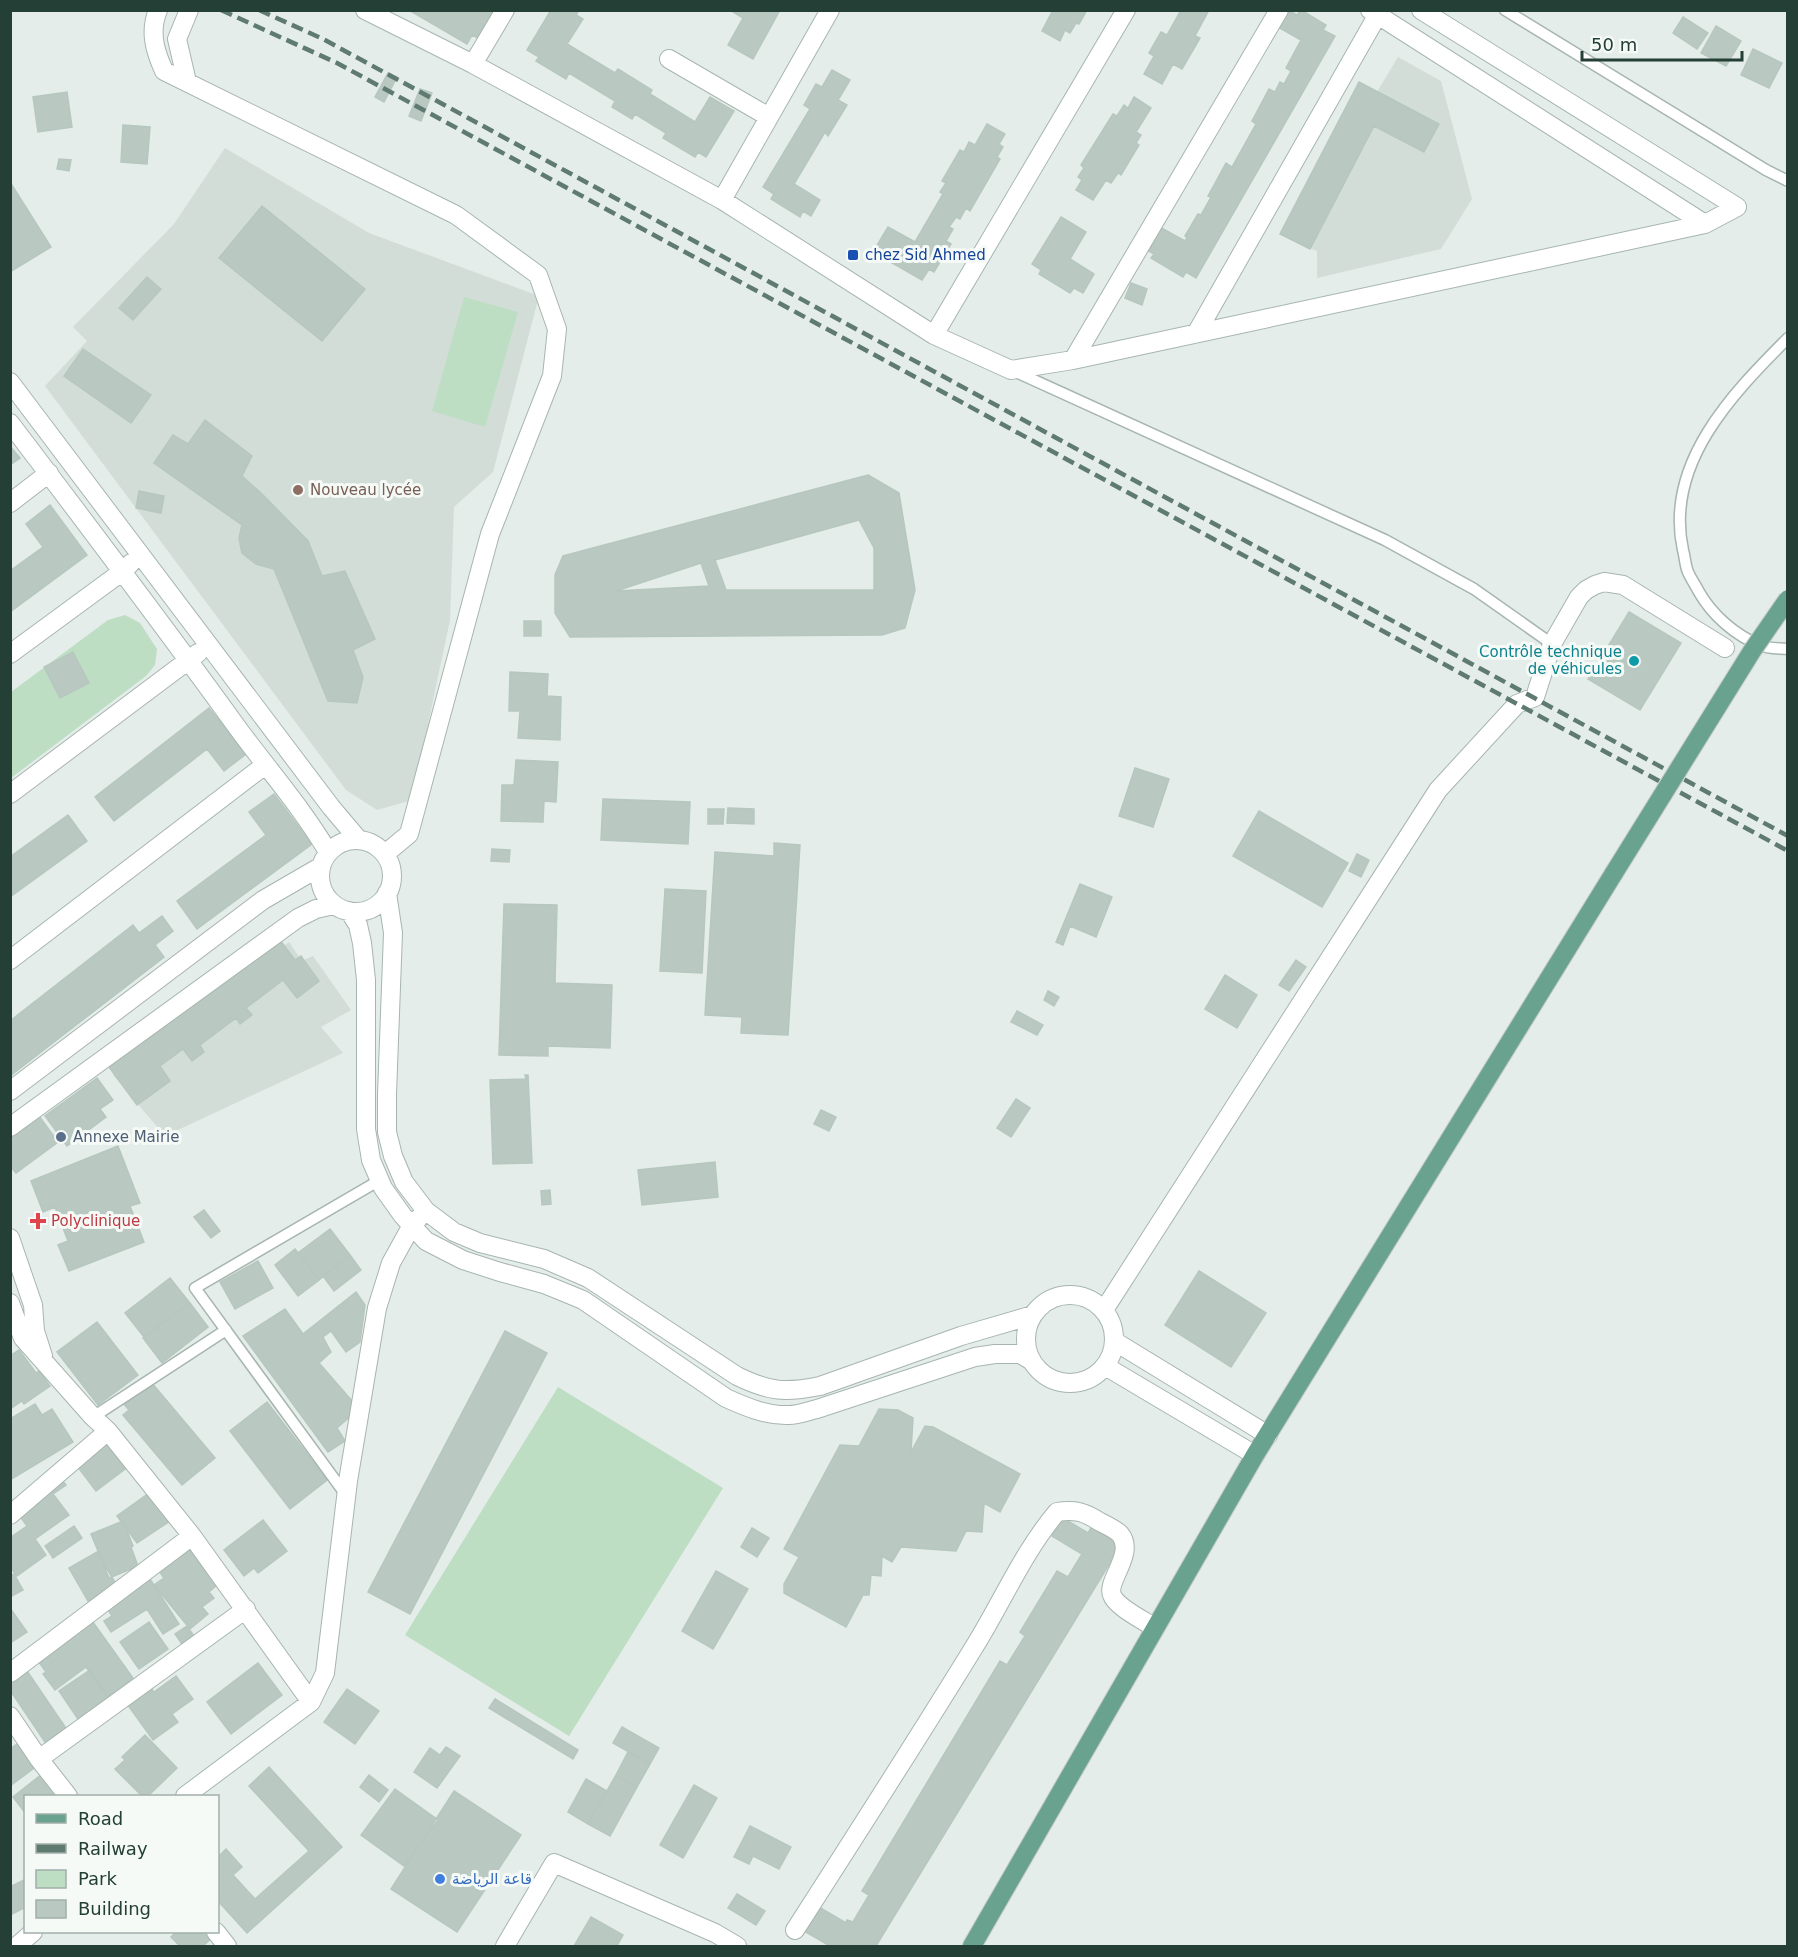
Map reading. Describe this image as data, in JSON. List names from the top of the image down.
{
  "places": {
    "transit": ["chez Sid Ahmed"],
    "other": [
      "Nouveau lycée",
      "Contrôle technique de véhicules",
      "Annexe Mairie",
      "قاعة الرياضة"
    ],
    "health": ["Polyclinique"]
  },
  "legend": [
    "Road",
    "Railway",
    "Park",
    "Building"
  ],
  "scale_bar": "50 m"
}
